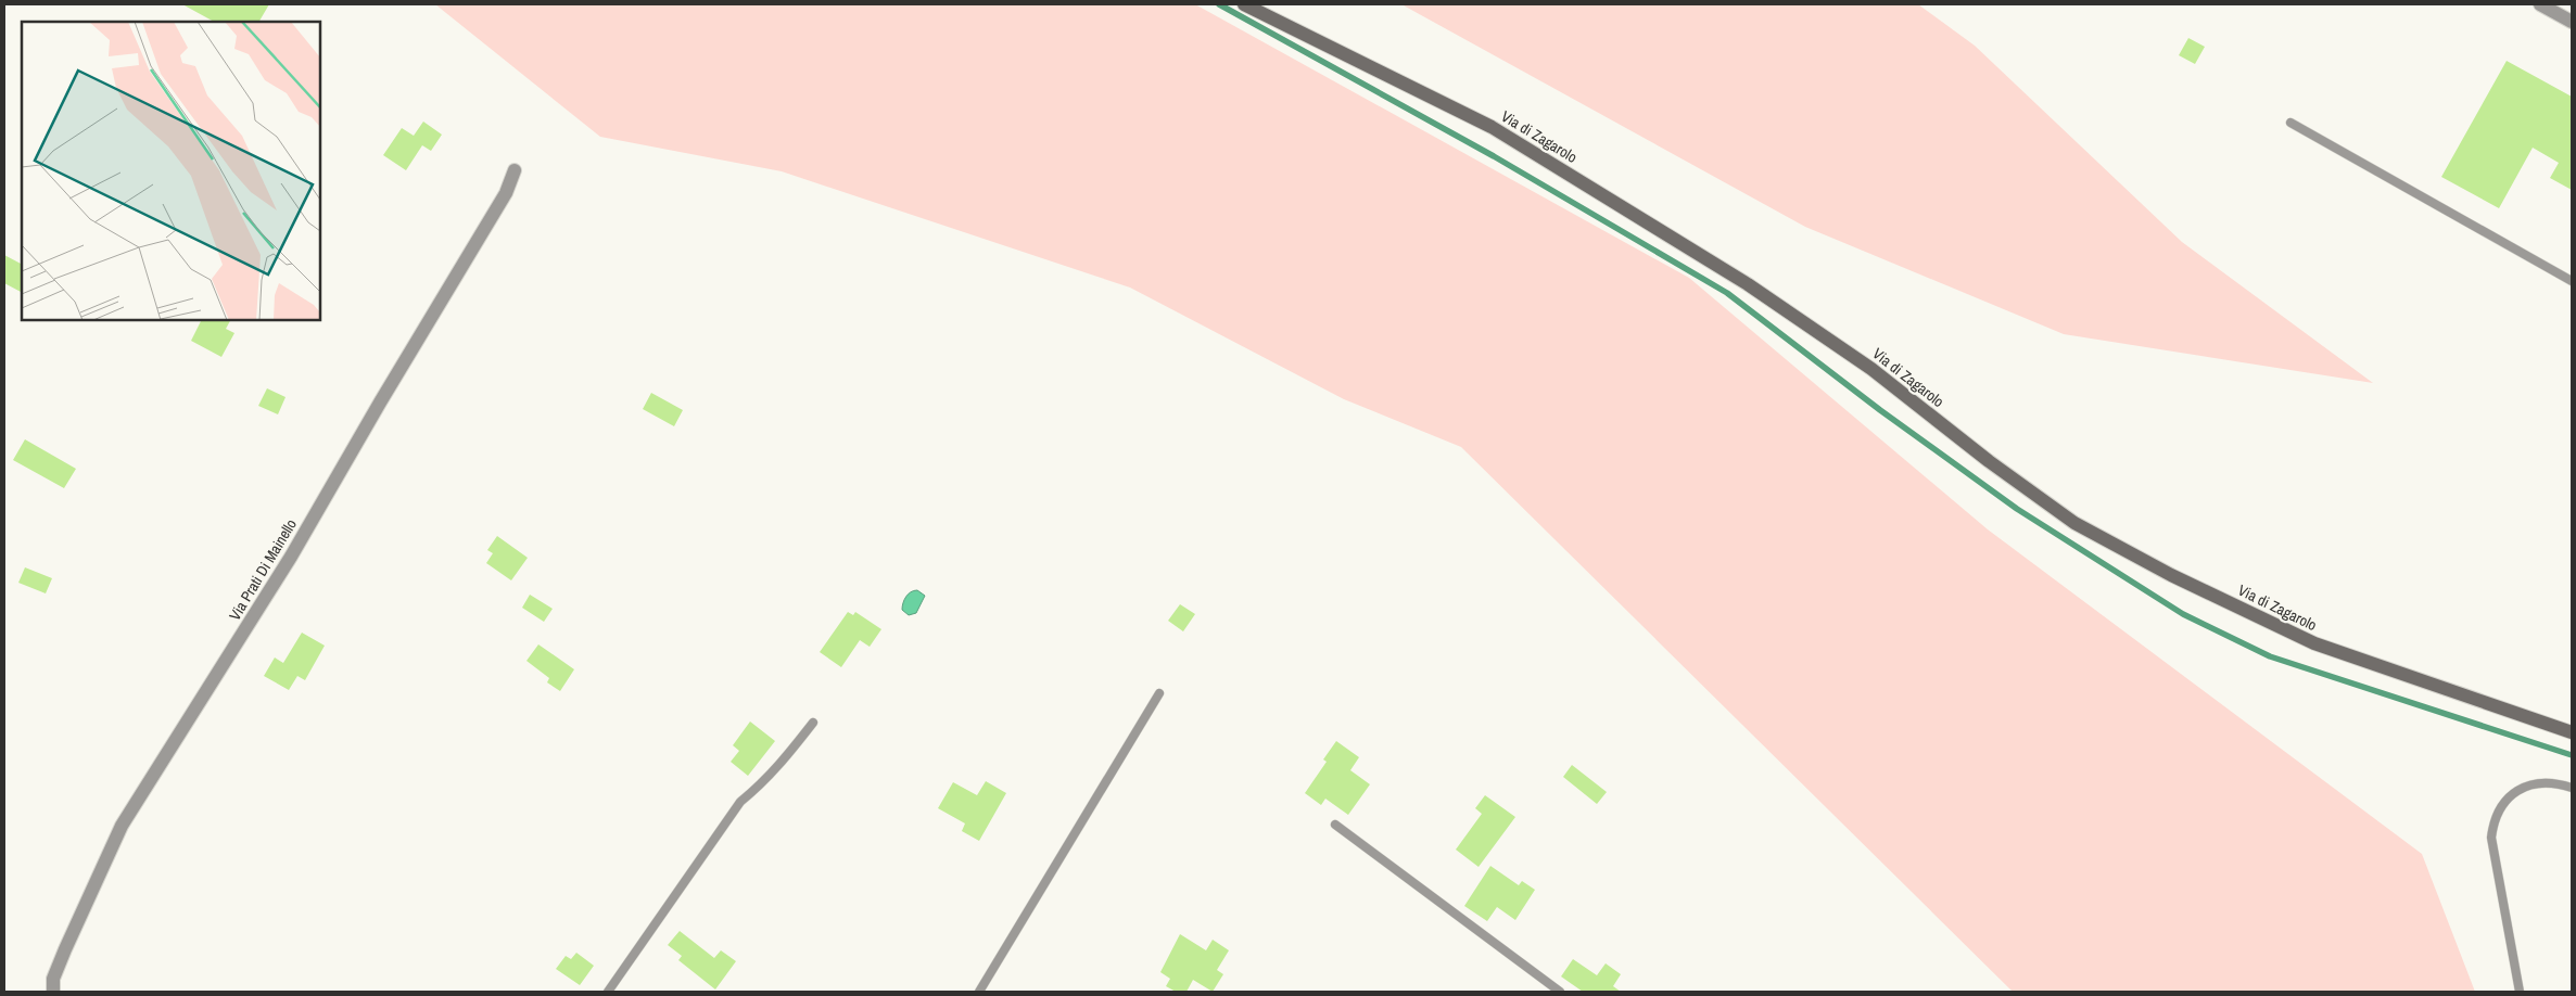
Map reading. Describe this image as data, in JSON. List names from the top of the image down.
{
  "streets": {
    "main road": ["Via di Zagarolo"],
    "street": ["Via Prati Di Mainello"]
  }
}
